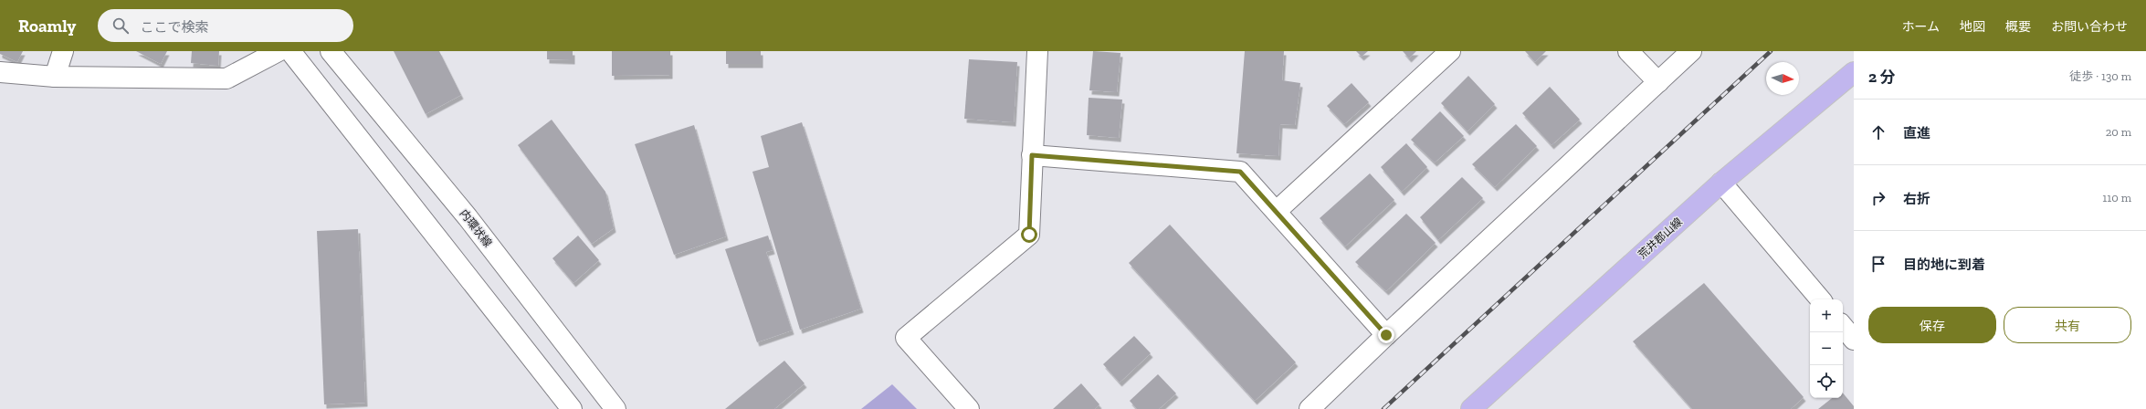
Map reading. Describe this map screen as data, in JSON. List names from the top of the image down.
{
  "streets": {
    "main road": ["荒井郡山線"],
    "street": ["内環状線"]
  },
  "north": "right",
  "page": {
    "header": "Roamly",
    "search": "ここで検索",
    "nav": [
      "ホーム",
      "地図",
      "概要",
      "お問い合わせ"
    ],
    "heading": ["2 分", "徒歩 · 130 m"],
    "list": [
      ["直進", "20 m"],
      ["右折", "110 m"],
      "目的地に到着"
    ],
    "buttons": ["保存", "共有"],
    "map_buttons": ["+", "−"]
  }
}
